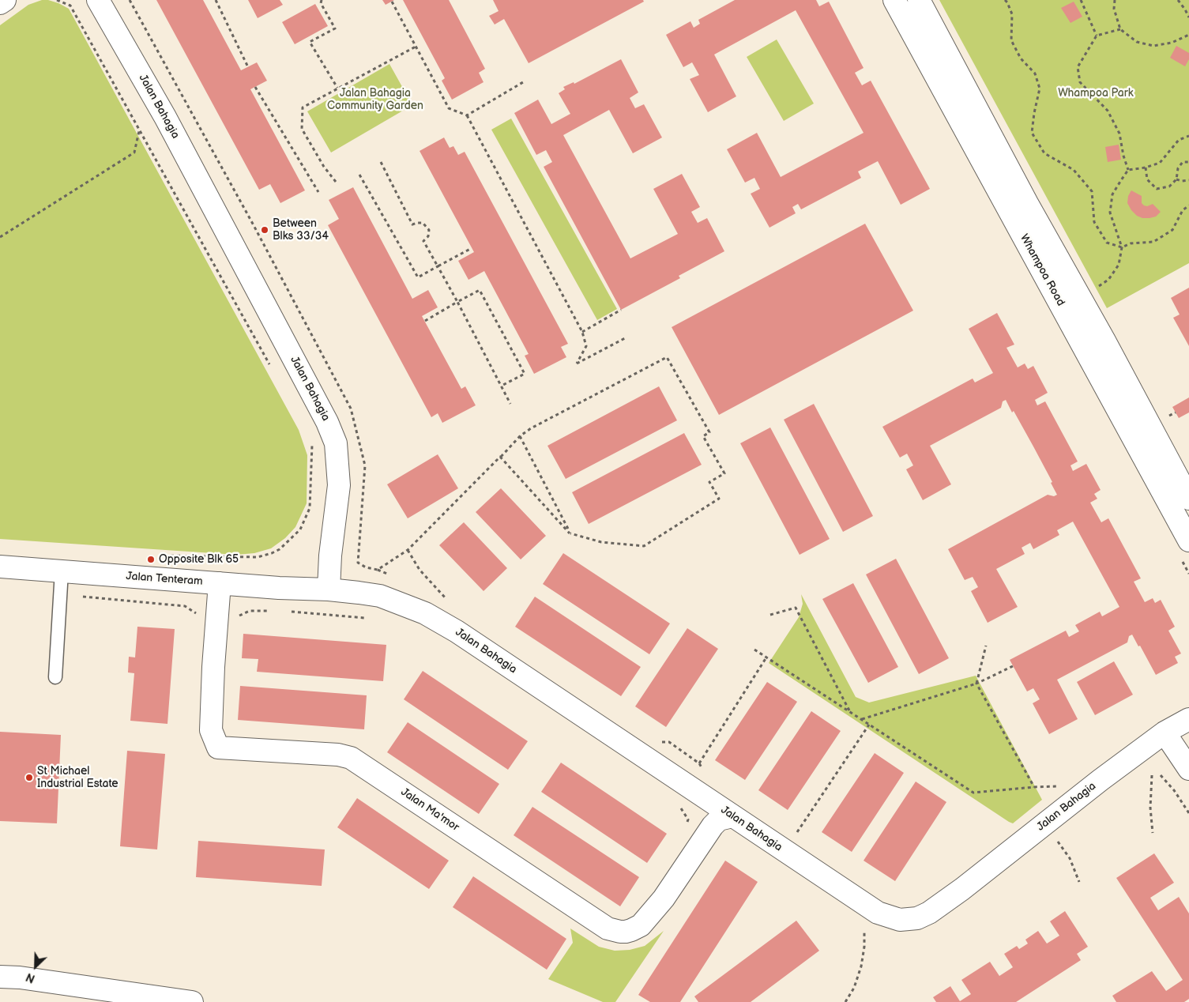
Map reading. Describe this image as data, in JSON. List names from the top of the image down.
{
  "streets": {
    "main road": [
      "Jalan Bahagia",
      "Whampoa Road",
      "Jalan Tenteram",
      "Jalan Ma'mor"
    ]
  },
  "crossings": [
    ["Jalan Bahagia", "Jalan Tenteram"],
    ["Jalan Bahagia", "Jalan Ma'mor"],
    ["Jalan Tenteram", "Jalan Ma'mor"]
  ],
  "parks": ["Jalan Bahagia Community Garden", "Whampoa Park"],
  "places": ["Between Blks 33/34", "Opposite Blk 65", "St Michael Industrial Estate"],
  "north": "bottom left"
}
